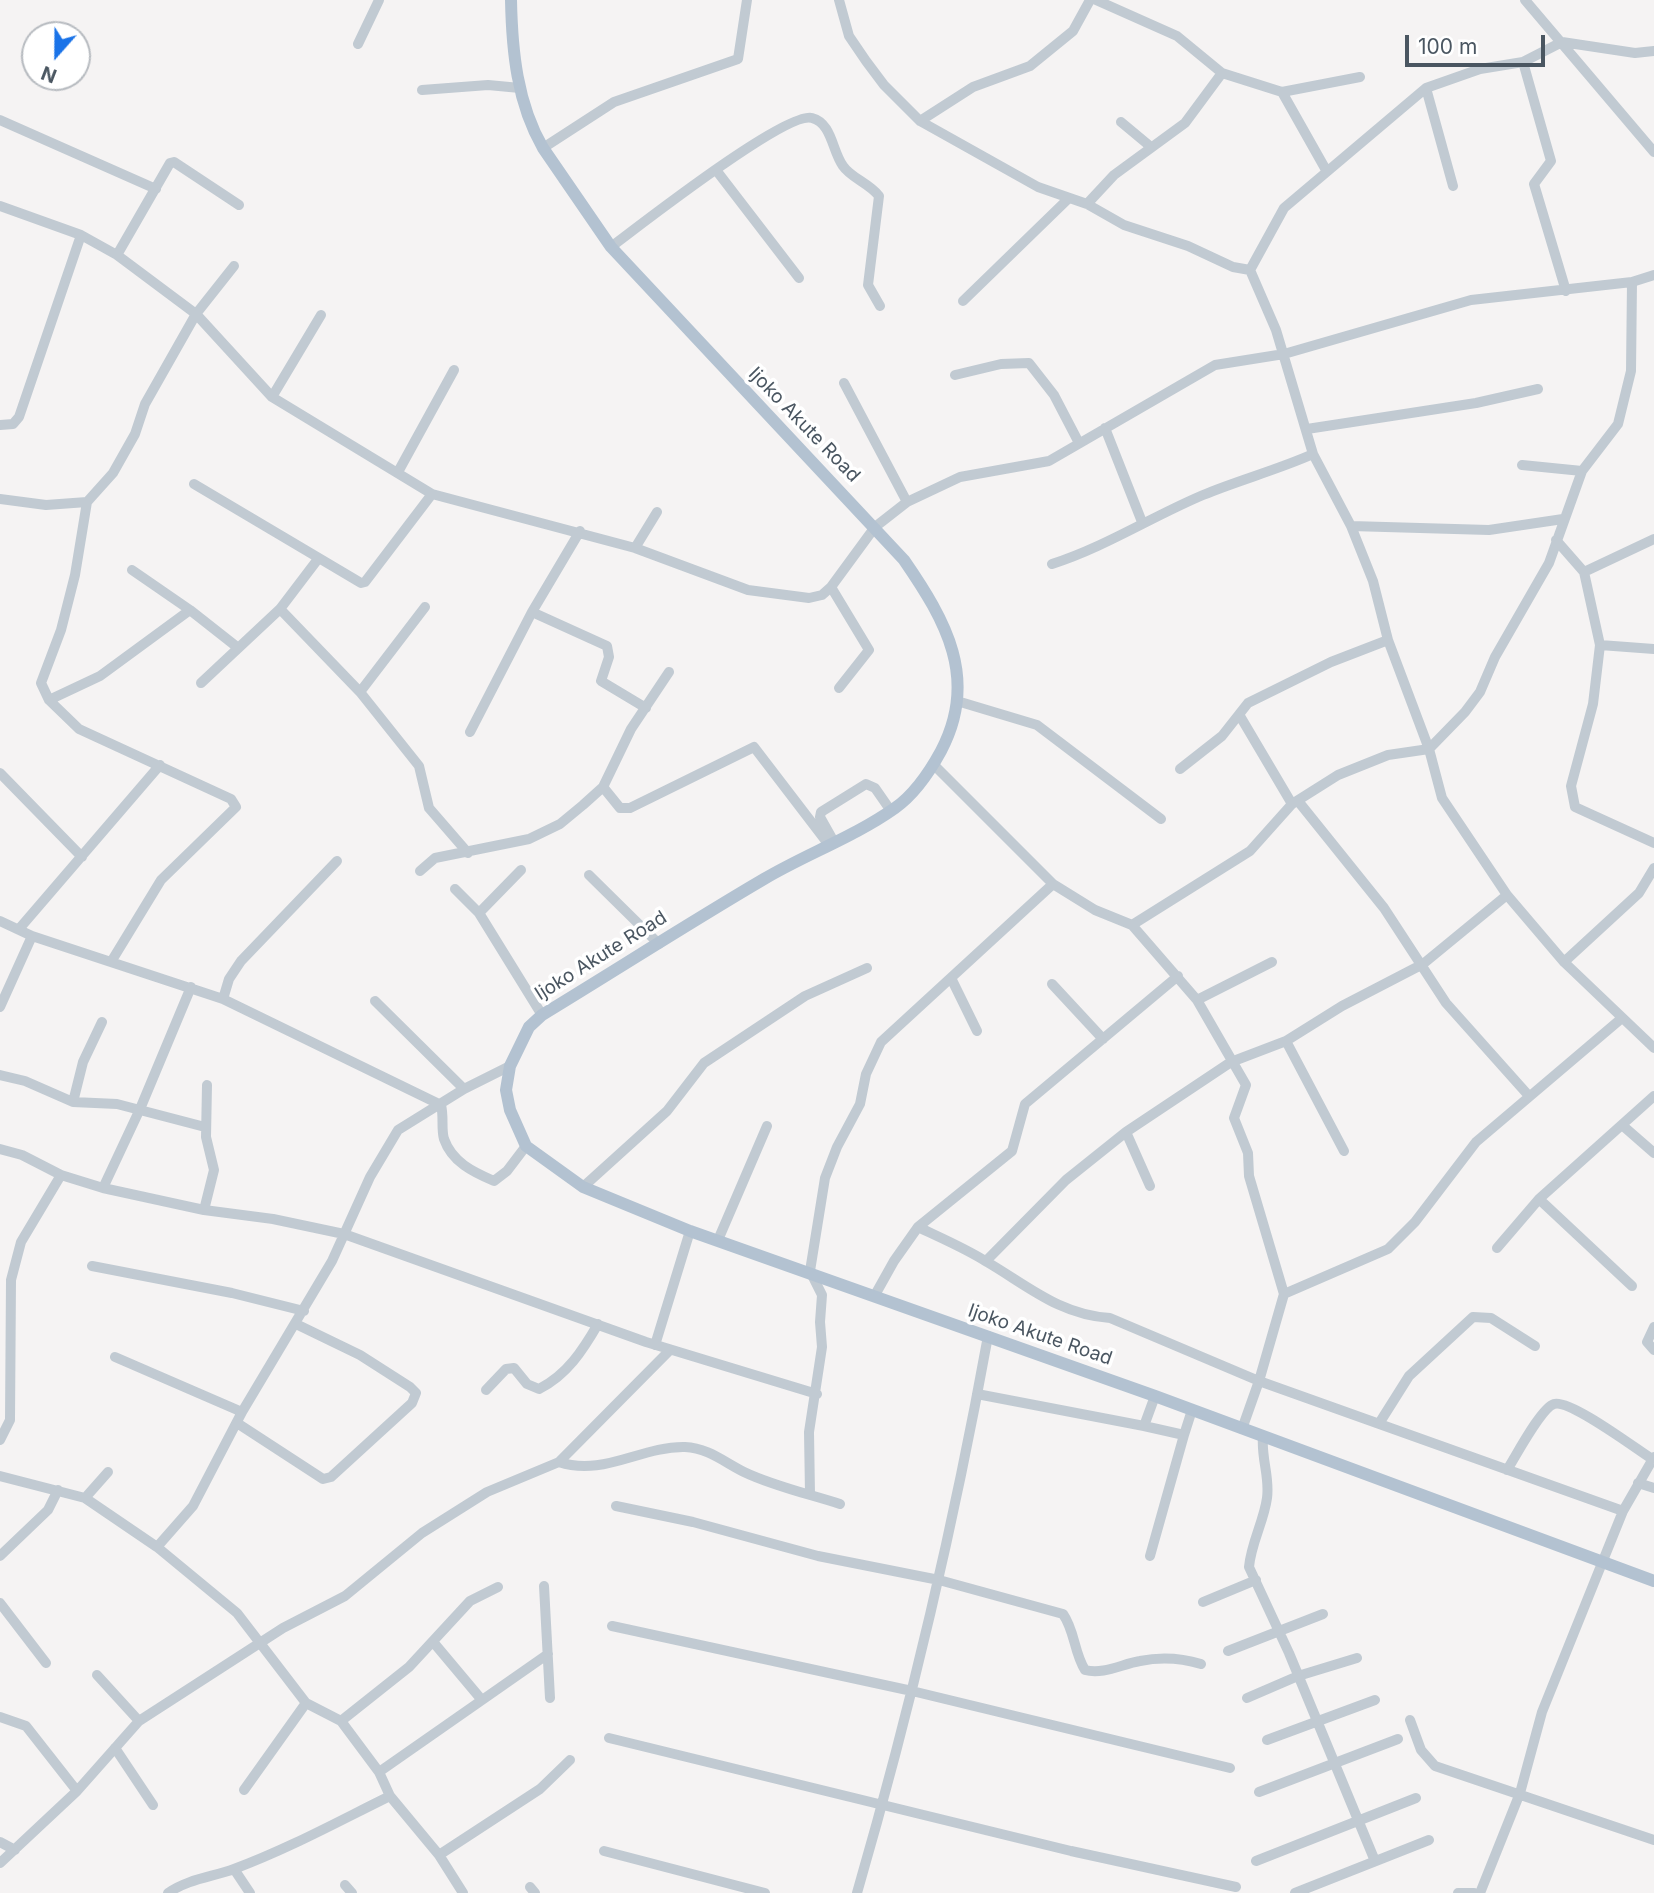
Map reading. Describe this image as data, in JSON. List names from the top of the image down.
{
  "streets": {
    "main road": ["Ijoko Akute Road"]
  },
  "scale_bar": "100 m",
  "north": "bottom"
}
